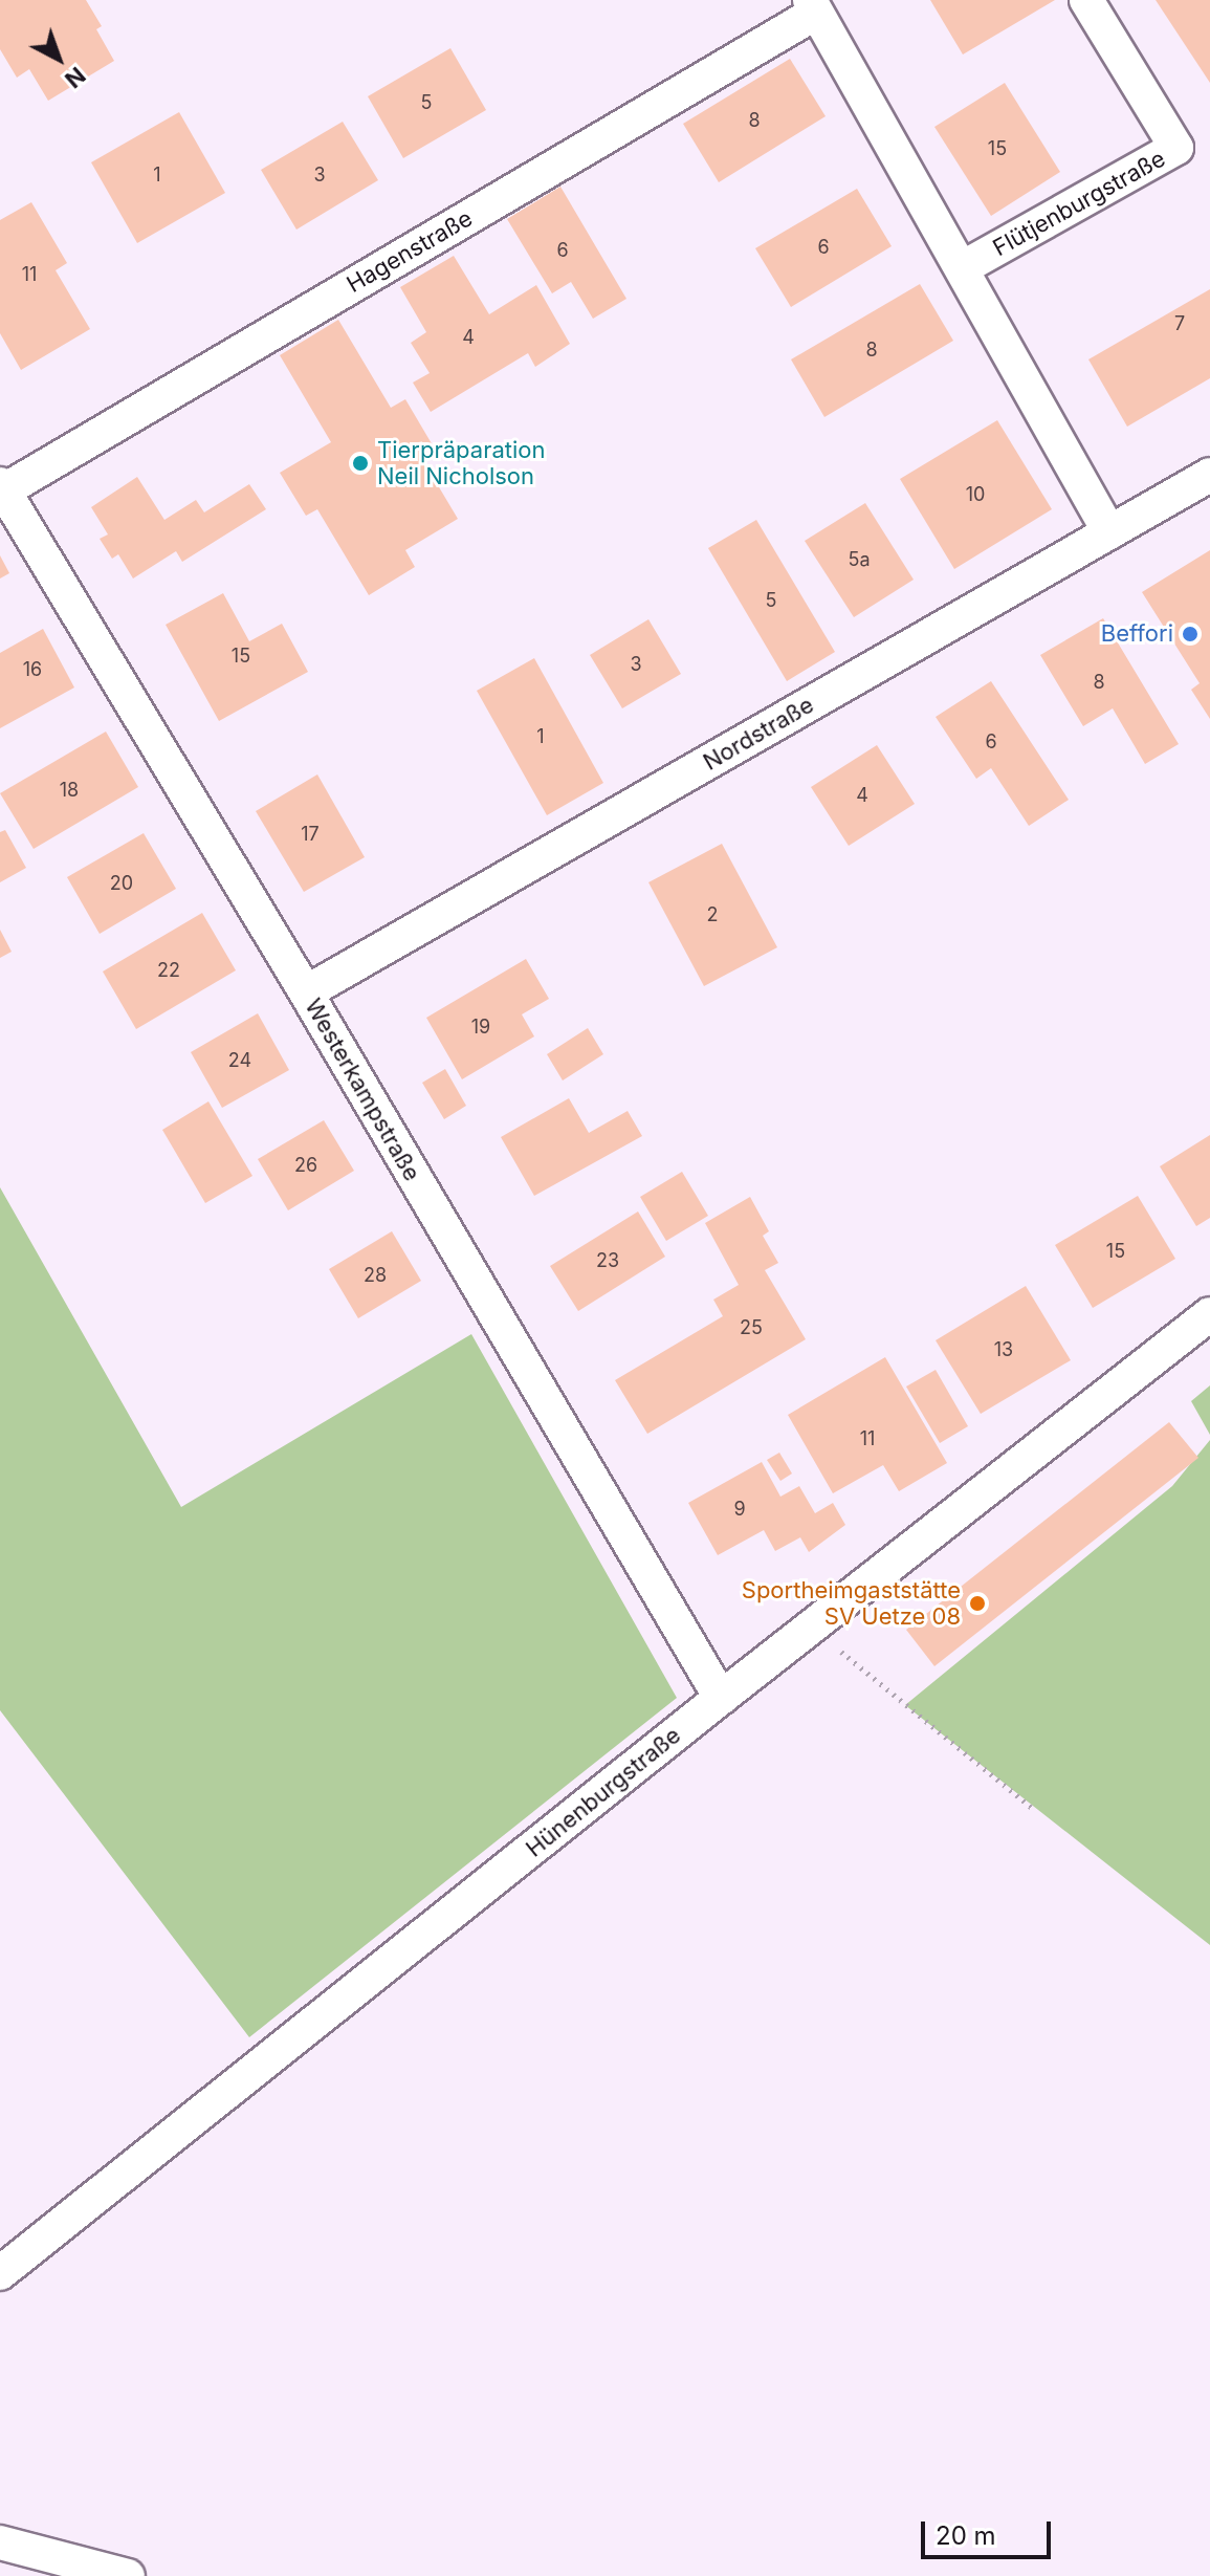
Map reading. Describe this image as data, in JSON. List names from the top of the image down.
{
  "streets": {
    "street": [
      "Flütjenburgstraße",
      "Hagenstraße",
      "Nordstraße",
      "Westerkampstraße",
      "Hünenburgstraße"
    ]
  },
  "crossings": [
    ["Hagenstraße", "Westerkampstraße"],
    ["Nordstraße", "Westerkampstraße"],
    ["Westerkampstraße", "Hünenburgstraße"]
  ],
  "places": ["Tierpräparation Neil Nicholson", "Beffori", "Sportheimgaststätte SV Uetze 08"],
  "house_numbers": [
    "5",
    "8",
    "15",
    "1",
    "3",
    "6",
    "6",
    "11",
    "7",
    "4",
    "8",
    "10",
    "5a",
    "5",
    "15",
    "3",
    "16",
    "8",
    "1",
    "6",
    "18",
    "4",
    "17",
    "20",
    "2",
    "22",
    "19",
    "24",
    "26",
    "15",
    "23",
    "28",
    "25",
    "13",
    "11",
    "9"
  ],
  "scale_bar": "20 m",
  "north": "bottom right"
}
